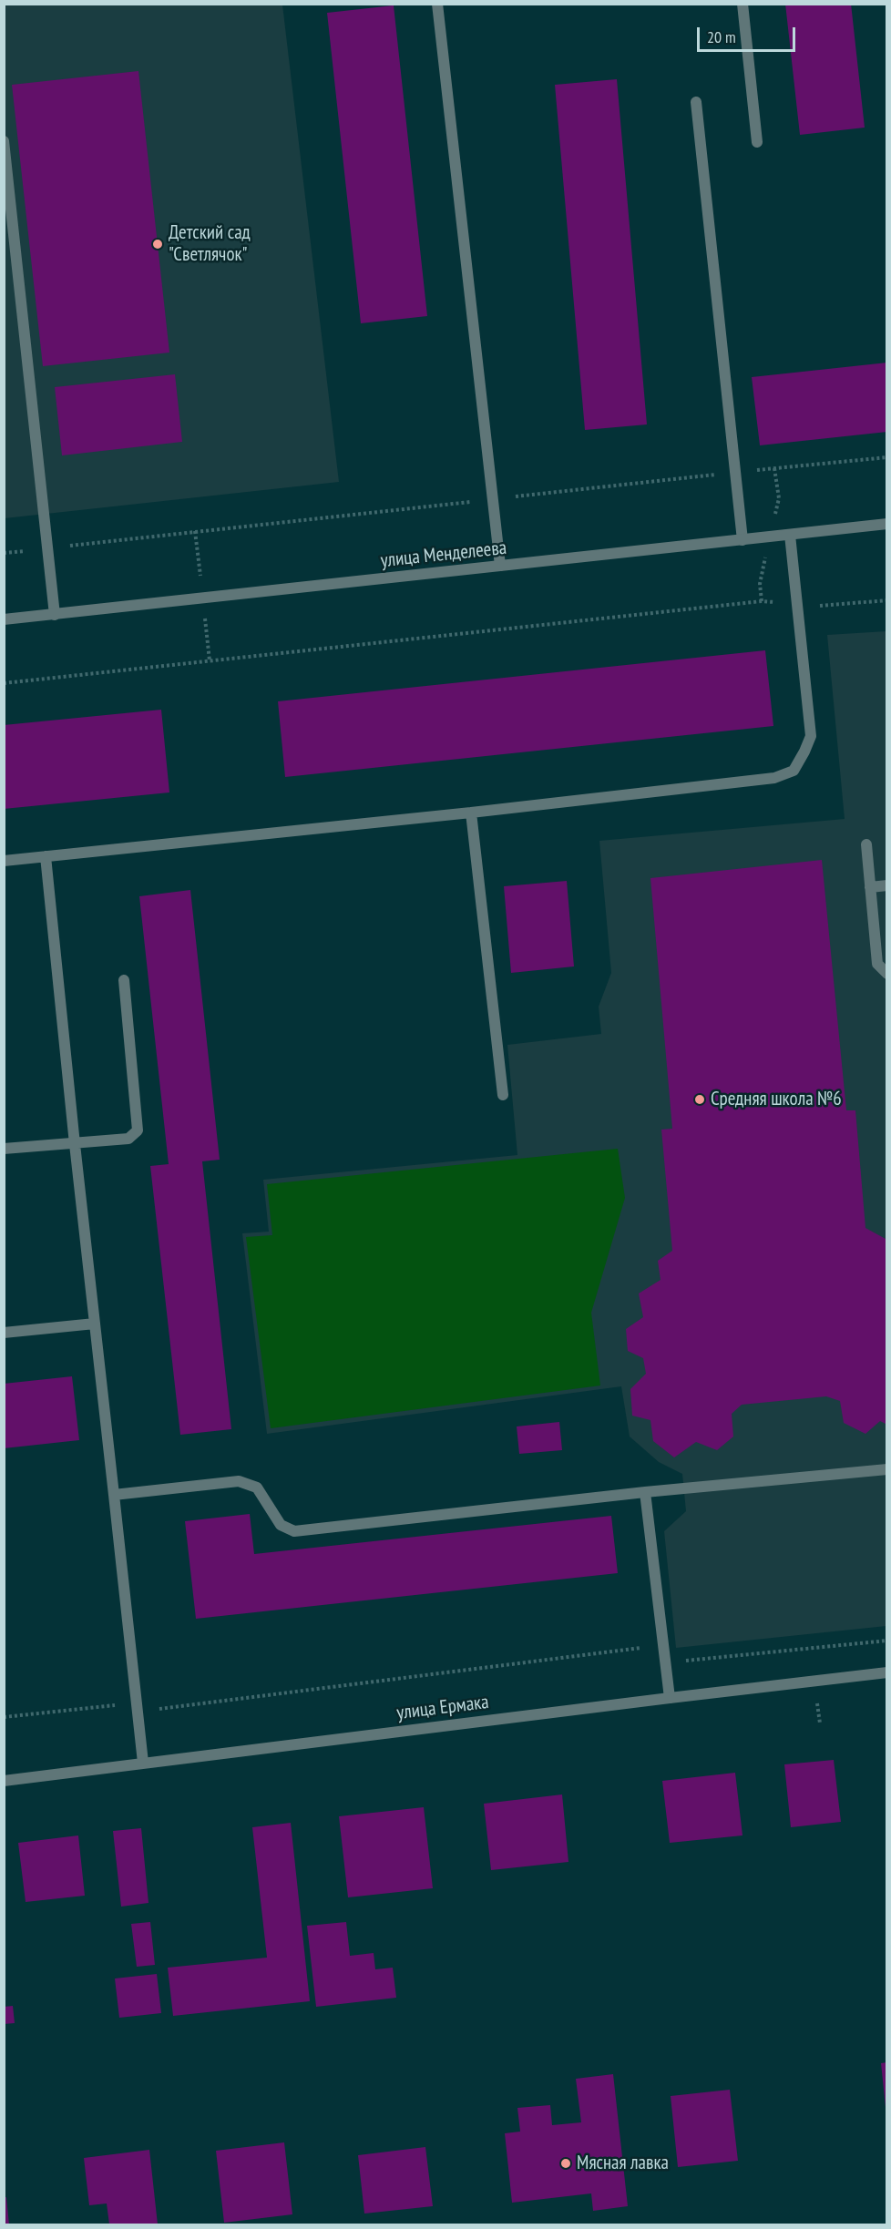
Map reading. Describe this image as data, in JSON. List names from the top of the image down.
{
  "streets": {
    "street": ["улица Менделеева", "улица Ермака"]
  },
  "places": ["Детский сад \"Светлячок\"", "Средняя школа №6", "Мясная лавка"],
  "scale_bar": "20 m"
}
